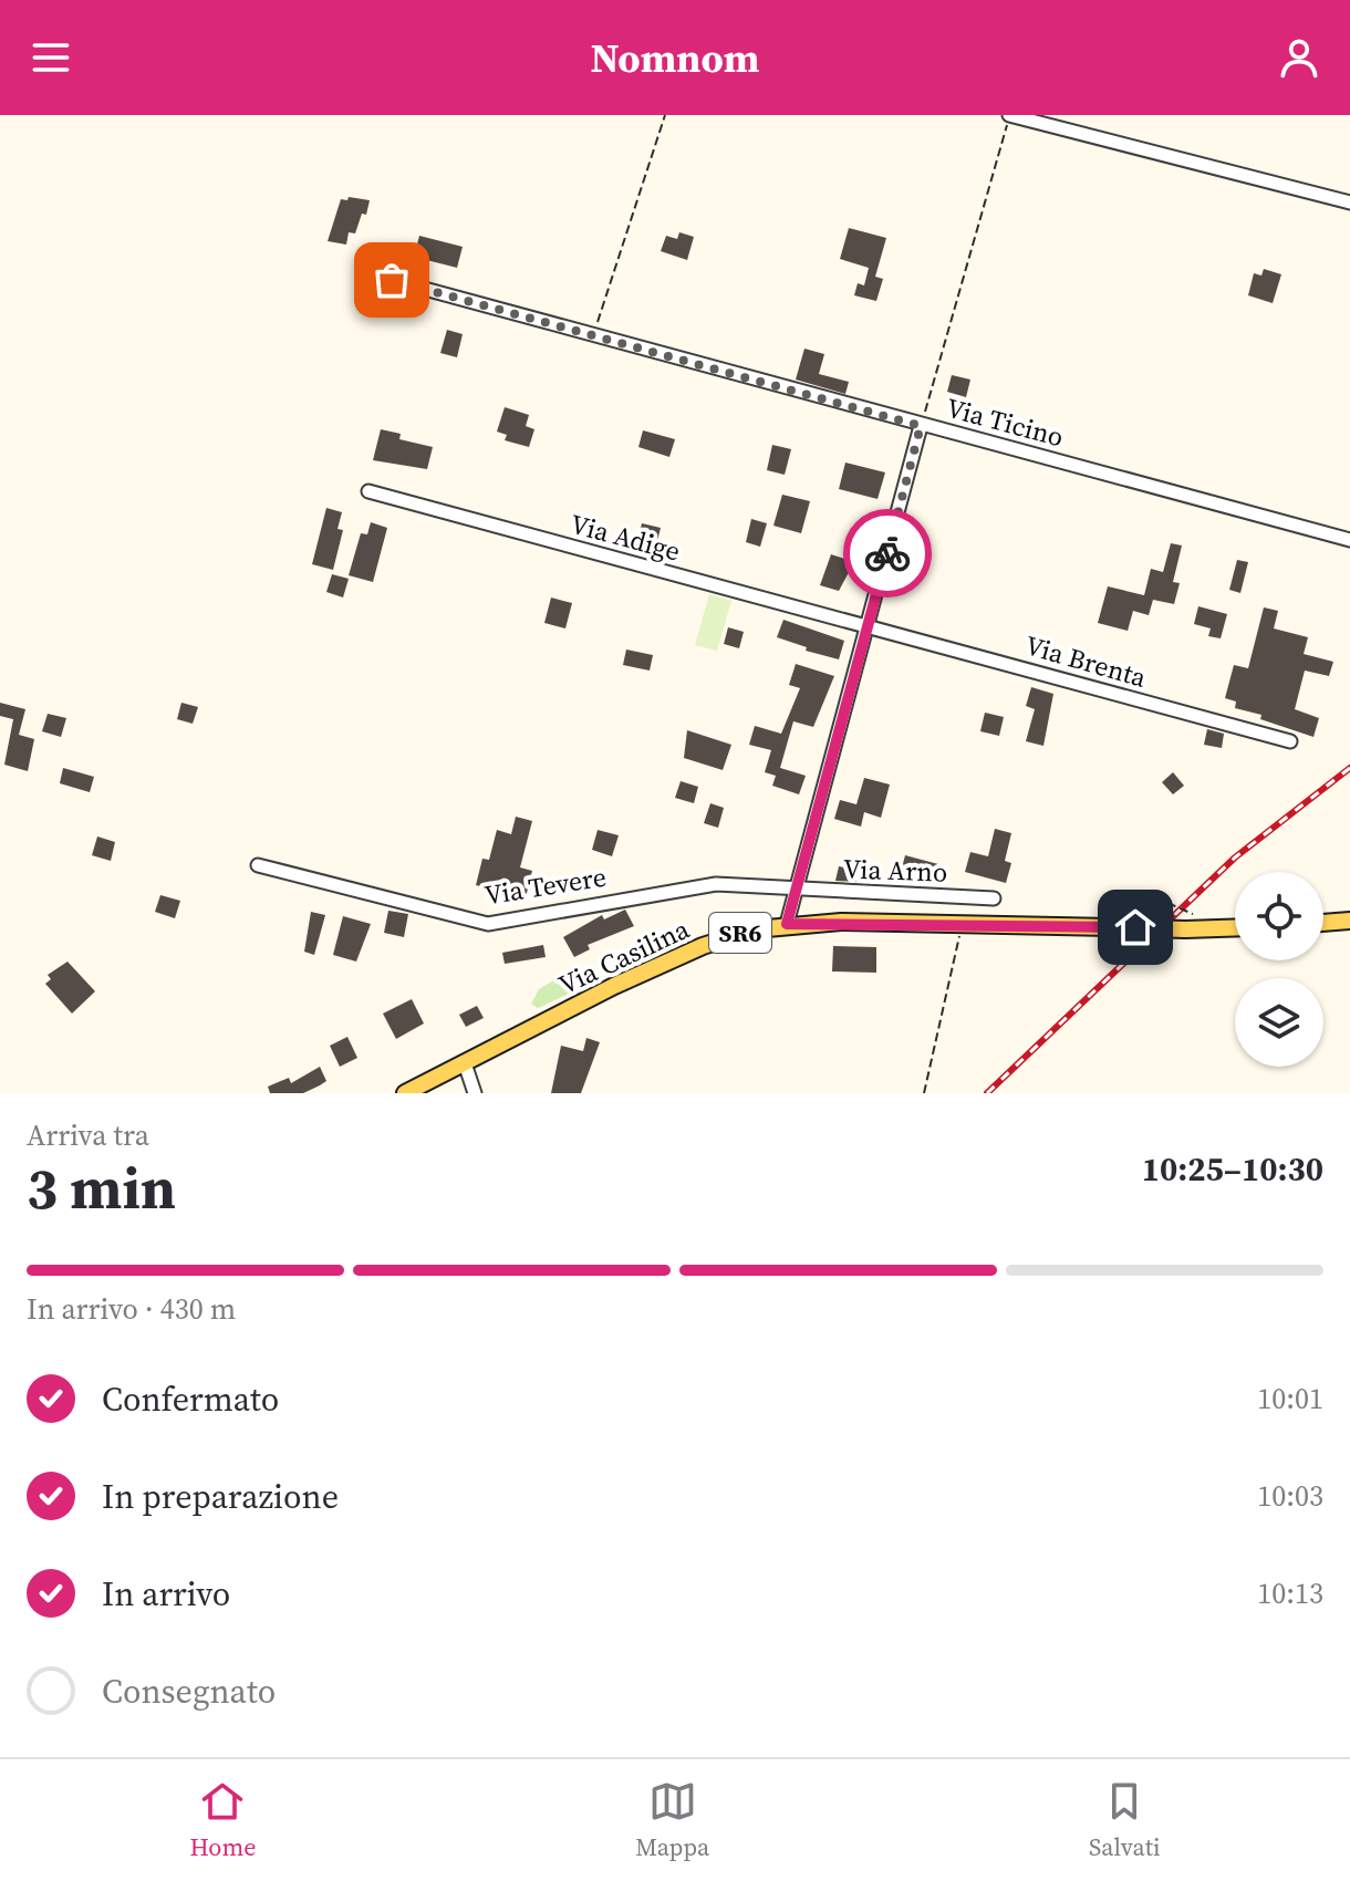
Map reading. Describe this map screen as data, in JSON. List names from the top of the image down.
{
  "streets": {
    "main road": ["SR6", "Via Casilina"],
    "street": [
      "Via Ticino",
      "Via Adige",
      "Via Brenta",
      "Via Arno",
      "Via Tevere"
    ]
  },
  "crossings": [
    ["Via Adige", "Via Brenta"],
    ["Via Arno", "Via Tevere"]
  ],
  "page": {
    "header": "Nomnom",
    "heading": ["3 min", "Arriva tra", "10:25–10:30"],
    "bar": "In arrivo · 430 m",
    "list": [
      ["Confermato", "10:01"],
      ["In preparazione", "10:03"],
      ["In arrivo", "10:13"],
      "Consegnato"
    ],
    "tabs": ["Home", "Mappa", "Salvati"]
  }
}
